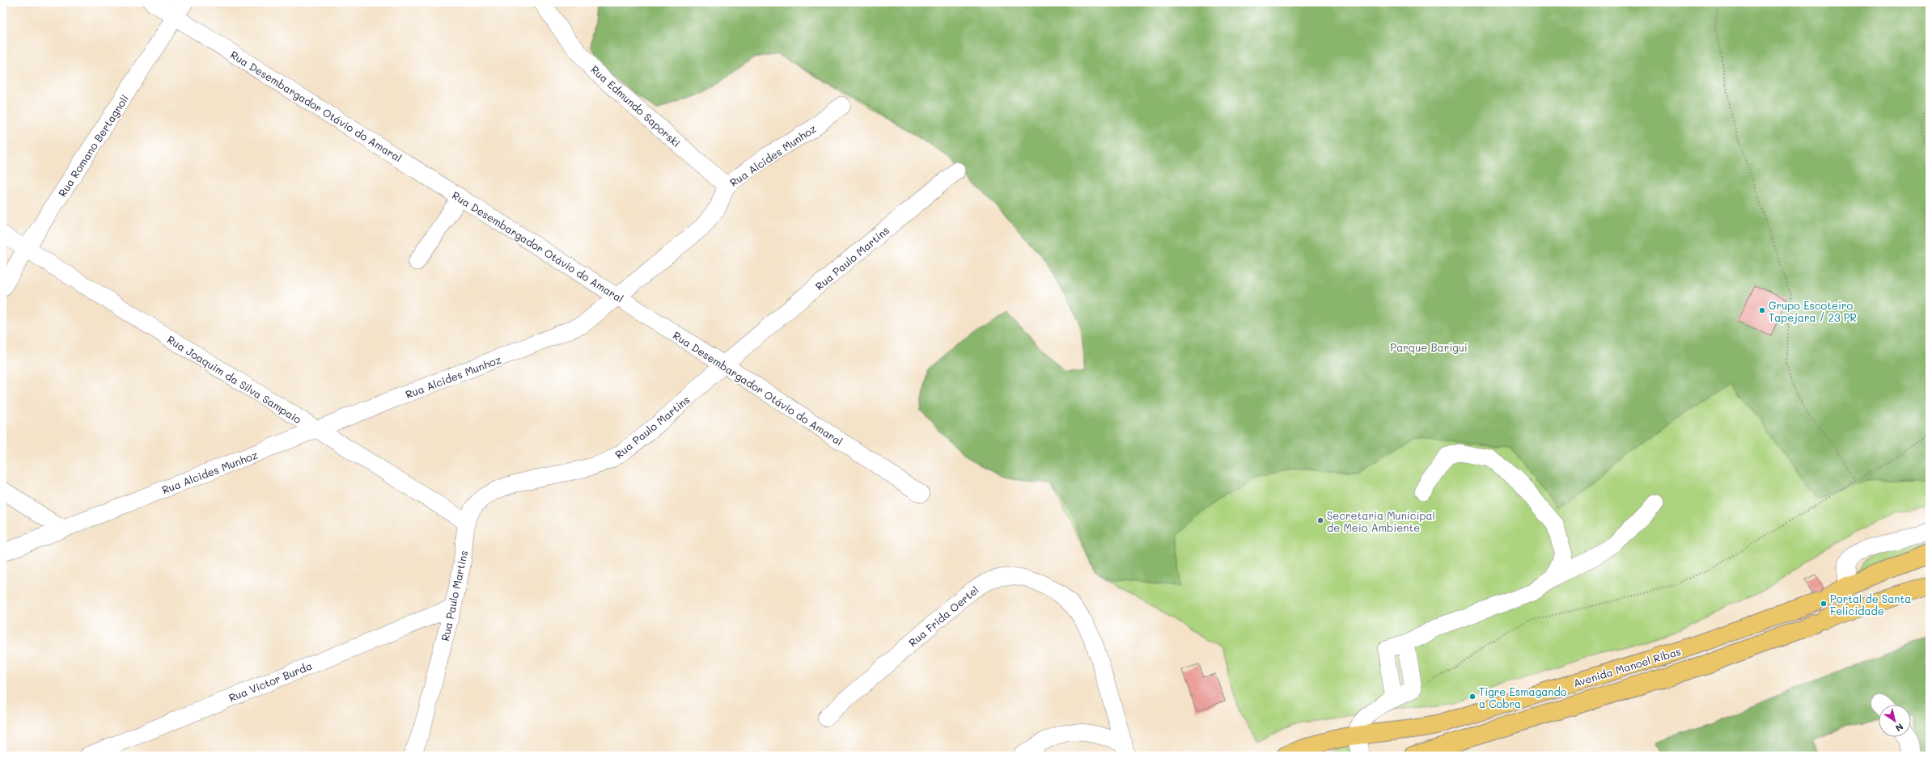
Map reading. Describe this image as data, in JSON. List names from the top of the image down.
{
  "streets": {
    "main road": ["Avenida Manoel Ribas"],
    "street": [
      "Rua Desembargador Otávio do Amaral",
      "Rua Edmundo Saporski",
      "Rua Romano Bertagnoli",
      "Rua Alcides Munhoz",
      "Rua Paulo Martins",
      "Rua Joaquim da Silva Sampaio",
      "Rua Frida Oertel",
      "Rua Victor Burda"
    ]
  },
  "crossings": [
    ["Rua Desembargador Otávio do Amaral", "Rua Romano Bertagnoli"],
    ["Rua Desembargador Otávio do Amaral", "Rua Alcides Munhoz"],
    ["Rua Desembargador Otávio do Amaral", "Rua Paulo Martins"],
    ["Rua Edmundo Saporski", "Rua Alcides Munhoz"],
    ["Rua Romano Bertagnoli", "Rua Joaquim da Silva Sampaio"],
    ["Rua Alcides Munhoz", "Rua Joaquim da Silva Sampaio"],
    ["Rua Paulo Martins", "Rua Joaquim da Silva Sampaio"],
    ["Rua Paulo Martins", "Rua Victor Burda"]
  ],
  "parks": ["Parque Barigui"],
  "places": [
    "Grupo Escoteiro Tapejara / 23 PR",
    "Secretaria Municipal de Meio Ambiente",
    "Portal de Santa Felicidade",
    "Tigre Esmagando a Cobra"
  ],
  "north": "bottom right"
}
